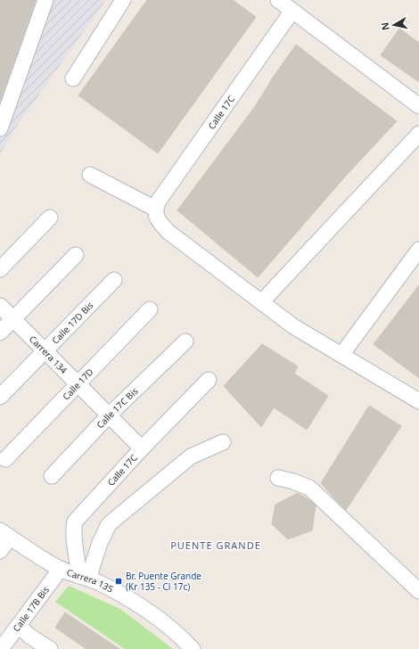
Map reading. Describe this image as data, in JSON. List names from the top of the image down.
{
  "streets": {
    "street": [
      "Calle 17C",
      "Calle 17D Bis",
      "Carrera 134",
      "Calle 17D",
      "Calle 17C Bis",
      "Carrera 135",
      "Calle 17B Bis"
    ]
  },
  "crossings": [
    ["Calle 17C", "Carrera 134"],
    ["Calle 17C", "Carrera 135"],
    ["Calle 17D Bis", "Carrera 134"],
    ["Carrera 134", "Calle 17D"],
    ["Carrera 134", "Calle 17C Bis"],
    ["Carrera 135", "Calle 17B Bis"]
  ],
  "districts": ["PUENTE GRANDE"],
  "places": {
    "transit": ["Br. Puente Grande (Kr 135 - Cl 17c)"]
  },
  "north": "left"
}
